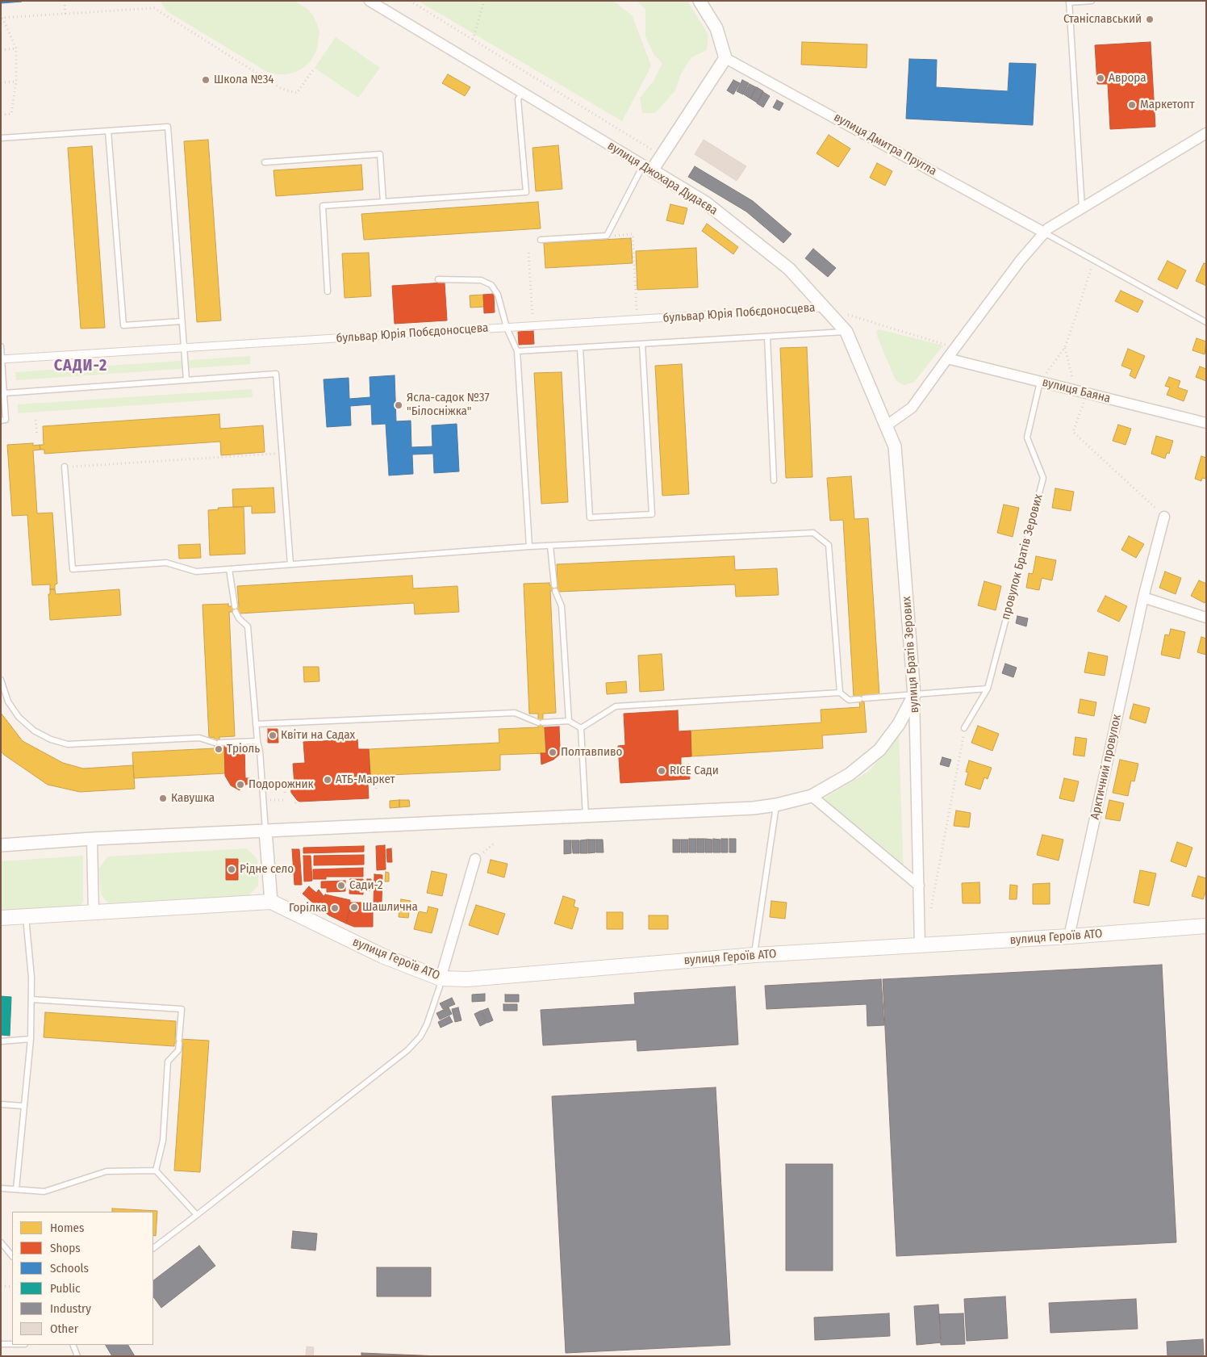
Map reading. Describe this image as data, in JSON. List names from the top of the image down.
{
  "streets": {
    "main road": ["вулиця Героїв АТО"],
    "street": [
      "вулиця Дмитра Пругла",
      "вулиця Джохара Дудаєва",
      "бульвар Юрія Побєдоносцева",
      "вулиця Баяна",
      "вулиця Братів Зерових",
      "Арктичний провулок"
    ],
    "lane": ["провулок Братів Зерових"]
  },
  "crossings": [
    ["вулиця Джохара Дудаєва", "бульвар Юрія Побєдоносцева"],
    ["вулиця Джохара Дудаєва", "вулиця Братів Зерових"],
    ["вулиця Баяна", "провулок Братів Зерових"],
    ["вулиця Братів Зерових", "вулиця Героїв АТО"],
    ["Арктичний провулок", "вулиця Героїв АТО"]
  ],
  "districts": ["САДИ-2"],
  "places": [
    "Станіславський",
    "Аврора",
    "Школа №34",
    "Маркетопт",
    "Ясла-садок №37 \"Білосніжка\"",
    "Квіти на Садах",
    "Тріоль",
    "Полтавпиво",
    "RICE Сади",
    "АТБ-Маркет",
    "Подорожник",
    "Кавушка",
    "Рідне село",
    "Сади-2",
    "Шашлична",
    "Горілка"
  ],
  "legend": [
    "Homes",
    "Shops",
    "Schools",
    "Public",
    "Industry",
    "Other"
  ]
}
